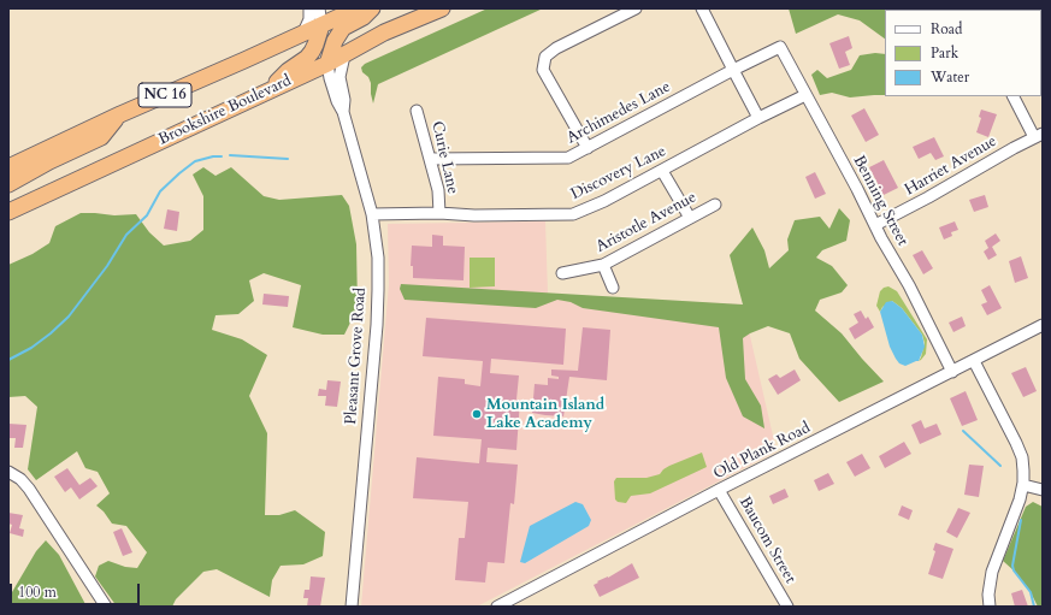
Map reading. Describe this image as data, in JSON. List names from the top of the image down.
{
  "streets": {
    "highway": ["NC 16", "Brookshire Boulevard"],
    "street": [
      "Archimedes Lane",
      "Curie Lane",
      "Harriet Avenue",
      "Discovery Lane",
      "Benning Street",
      "Aristotle Avenue",
      "Pleasant Grove Road",
      "Old Plank Road",
      "Baucom Street"
    ]
  },
  "crossings": [
    ["Brookshire Boulevard", "Pleasant Grove Road"],
    ["Archimedes Lane", "Curie Lane"],
    ["Archimedes Lane", "Benning Street"],
    ["Curie Lane", "Discovery Lane"],
    ["Harriet Avenue", "Benning Street"],
    ["Discovery Lane", "Benning Street"],
    ["Discovery Lane", "Pleasant Grove Road"],
    ["Benning Street", "Old Plank Road"],
    ["Old Plank Road", "Baucom Street"]
  ],
  "places": ["Mountain Island Lake Academy"],
  "legend": ["Road", "Park", "Water"],
  "scale_bar": "100 m"
}
